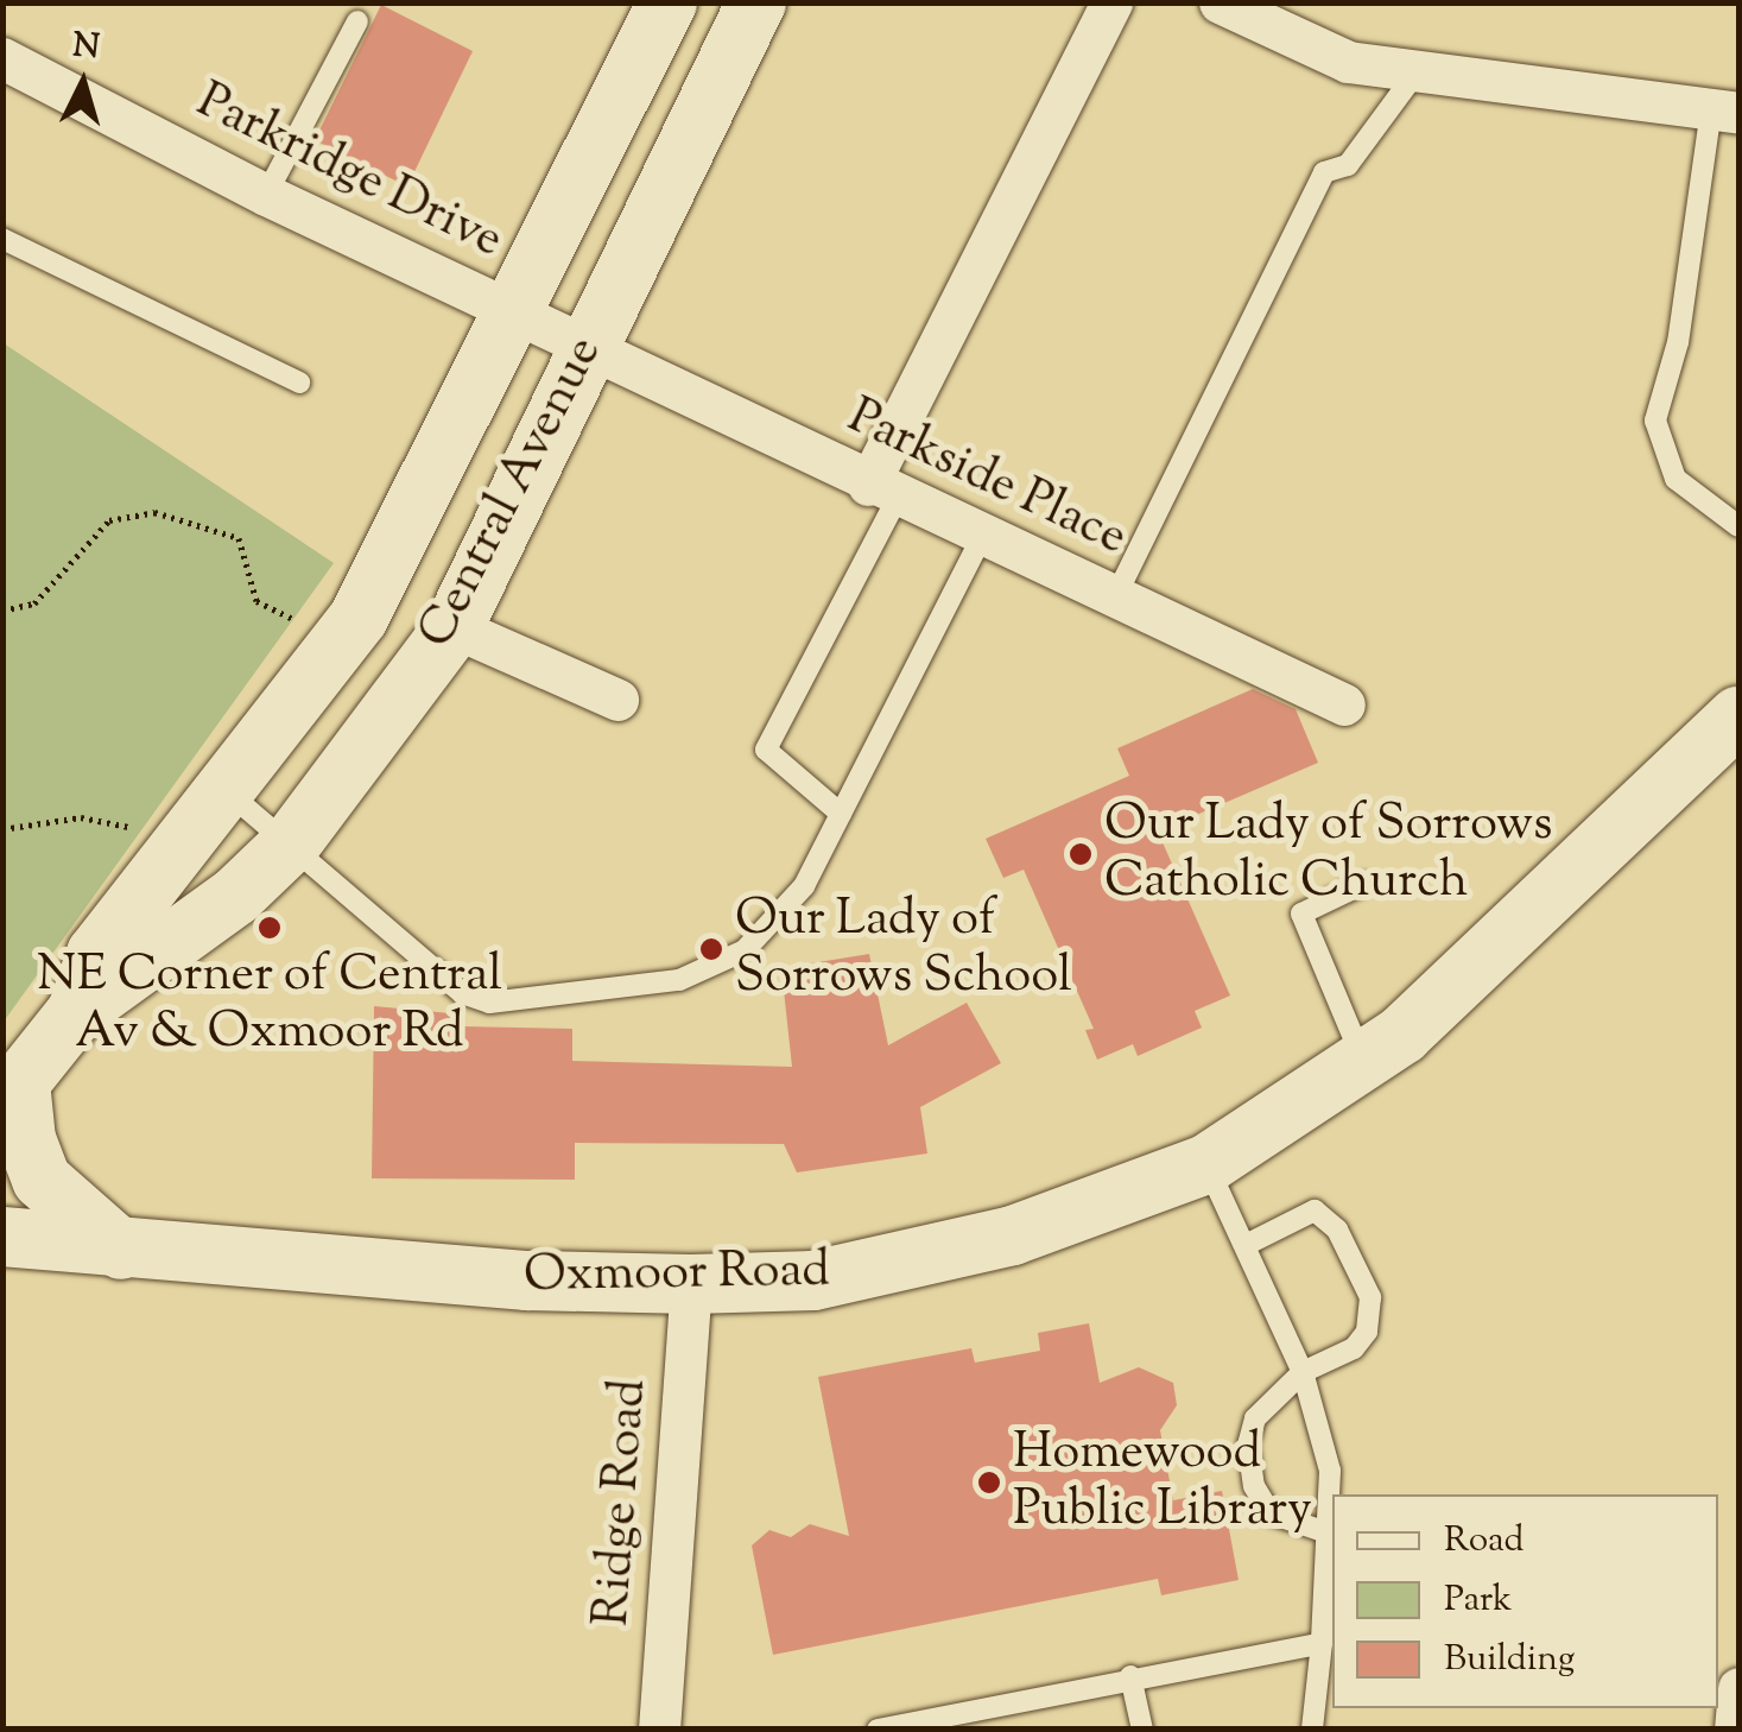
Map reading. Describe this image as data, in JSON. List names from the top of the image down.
{
  "streets": {
    "main road": ["Central Avenue", "Oxmoor Road"],
    "street": ["Parkridge Drive", "Parkside Place", "Ridge Road"]
  },
  "crossings": [
    ["Parkridge Drive", "Parkside Place"],
    ["Parkridge Drive", "Central Avenue"],
    ["Parkside Place", "Central Avenue"],
    ["Oxmoor Road", "Ridge Road"]
  ],
  "places": [
    "Our Lady of Sorrows Catholic Church",
    "NE Corner of Central Av & Oxmoor Rd",
    "Our Lady of Sorrows School",
    "Homewood Public Library"
  ],
  "legend": ["Road", "Park", "Building"],
  "north": "top"
}
